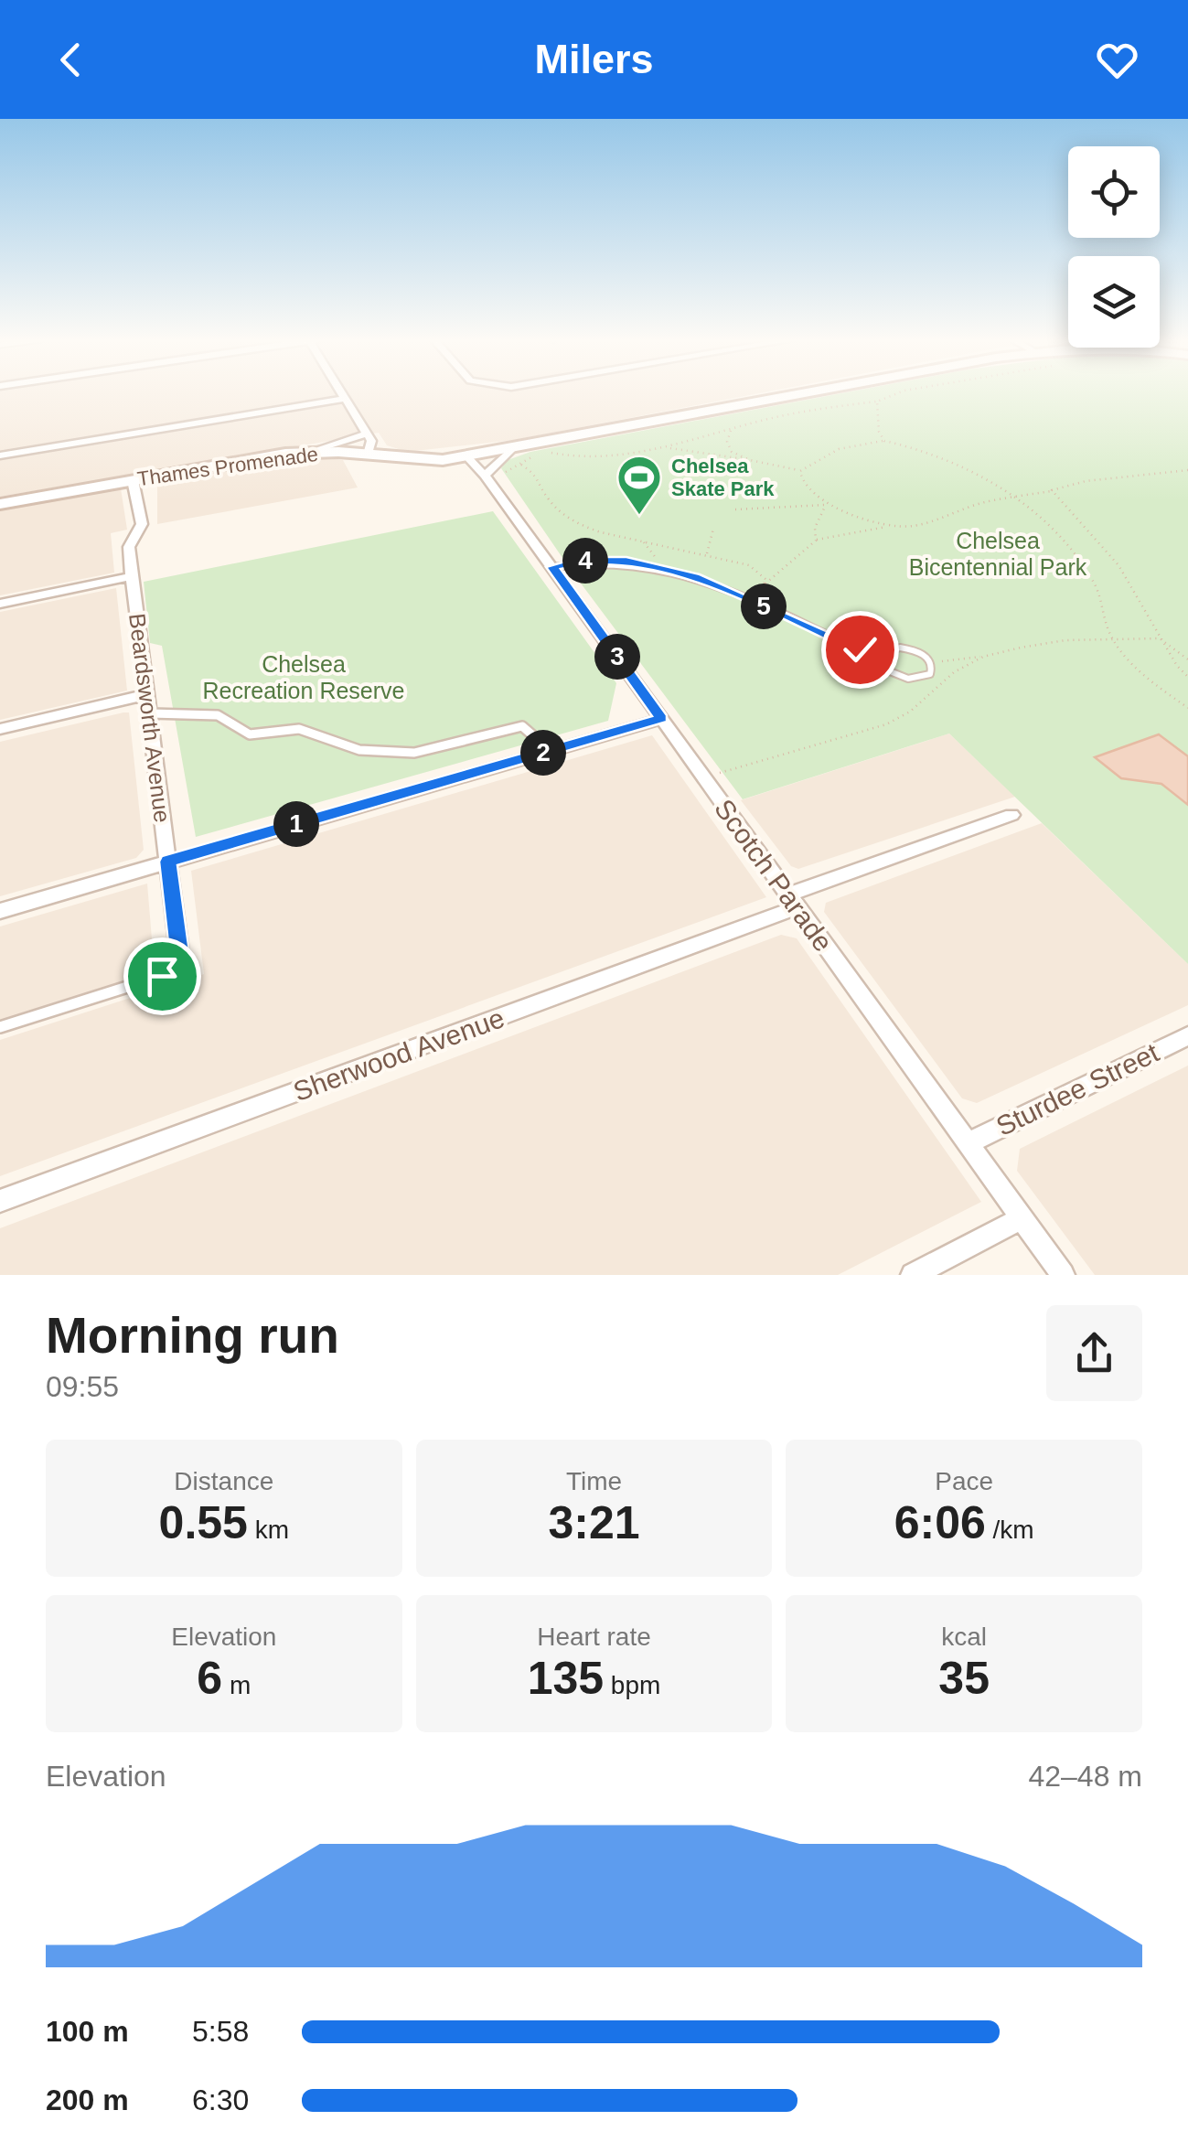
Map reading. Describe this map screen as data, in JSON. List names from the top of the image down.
{
  "streets": {
    "main road": ["Thames Promenade"],
    "street": [
      "Beardsworth Avenue",
      "Scotch Parade",
      "Sherwood Avenue",
      "Sturdee Street"
    ]
  },
  "crossings": [
    ["Thames Promenade", "Beardsworth Avenue"],
    ["Thames Promenade", "Scotch Parade"],
    ["Scotch Parade", "Sherwood Avenue"],
    ["Scotch Parade", "Sturdee Street"]
  ],
  "parks": ["Chelsea Bicentennial Park", "Chelsea Recreation Reserve"],
  "places": {
    "sports": ["Chelsea Skate Park"]
  },
  "page": {
    "header": "Milers",
    "pins": [
      "4",
      "5",
      "3",
      "2",
      "1"
    ],
    "heading": ["Morning run", "09:55"],
    "stats": [
      ["Distance", "0.55 km"],
      ["Time", "3:21"],
      ["Pace", "6:06 /km"],
      ["Elevation", "6 m"],
      ["Heart rate", "135 bpm"],
      ["kcal", "35"]
    ],
    "chart": ["Elevation", "42–48 m"],
    "list": [
      {
        "name": "100 m",
        "note": "5:58"
      },
      {
        "name": "200 m",
        "note": "6:30"
      }
    ]
  }
}
